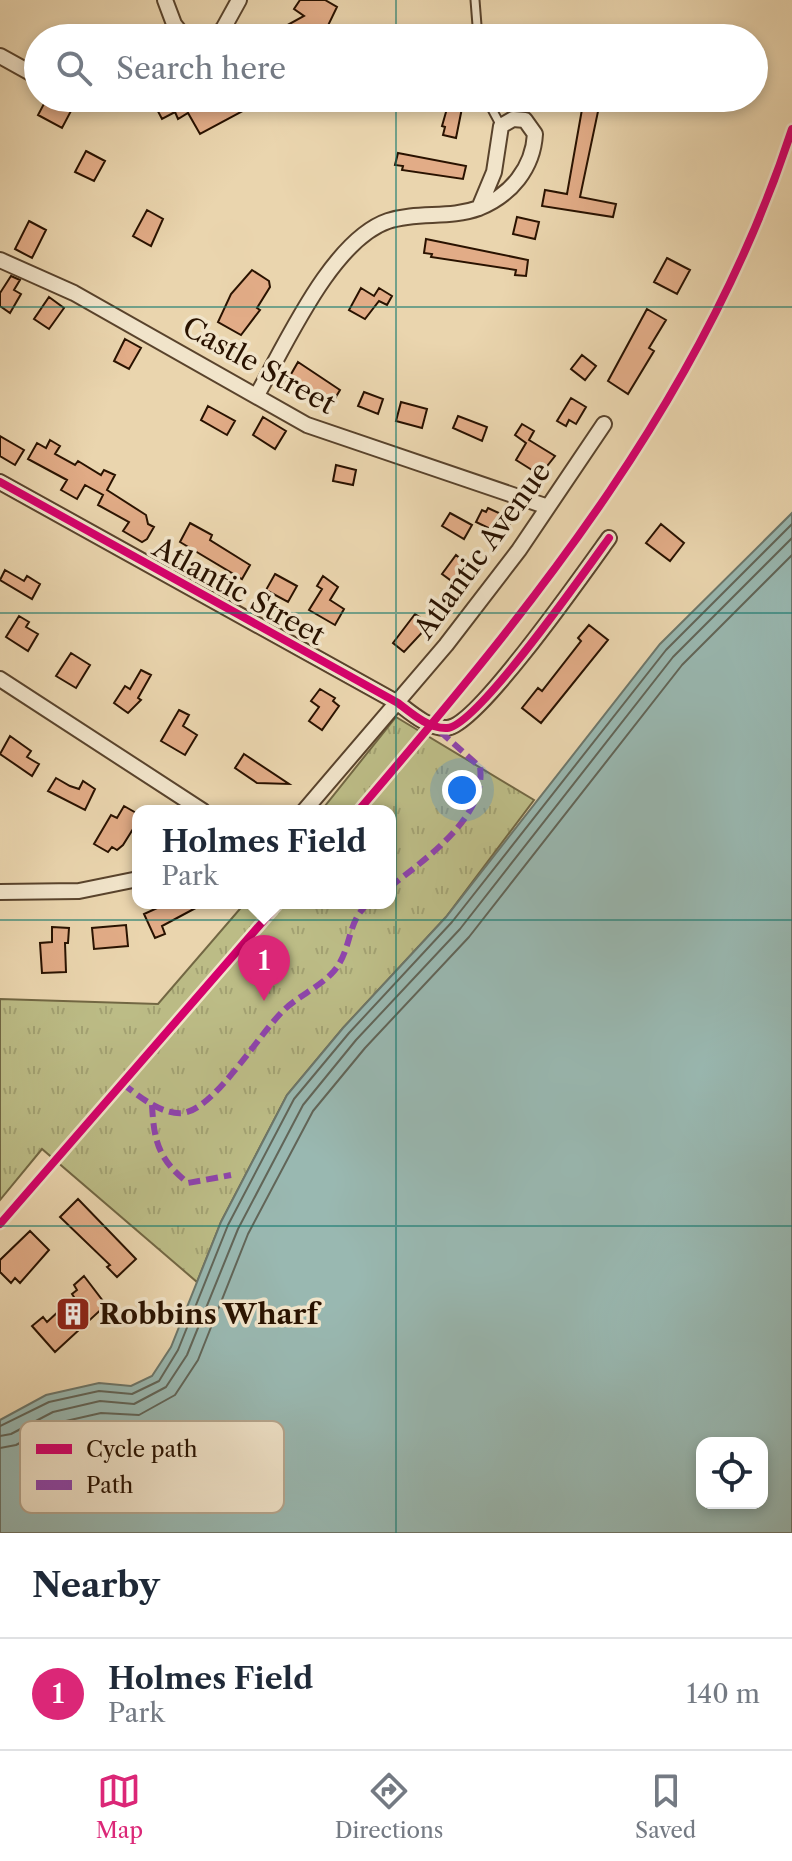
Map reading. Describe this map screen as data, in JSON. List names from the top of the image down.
{
  "streets": {
    "street": ["Castle Street", "Atlantic Avenue", "Atlantic Street"]
  },
  "crossings": [
    ["Castle Street", "Atlantic Avenue"],
    ["Atlantic Avenue", "Atlantic Street"]
  ],
  "places": {
    "building": ["Robbins Wharf"]
  },
  "legend": ["Cycle path", "Path"],
  "page": {
    "search": "Search here",
    "popup": ["Holmes Field", "Park"],
    "pins": "1",
    "heading": "Nearby",
    "list": [
      {
        "mark": "1",
        "name": "Holmes Field",
        "note": "Park",
        "value": "140 m"
      }
    ],
    "nav": ["Map", "Directions", "Saved"]
  }
}
